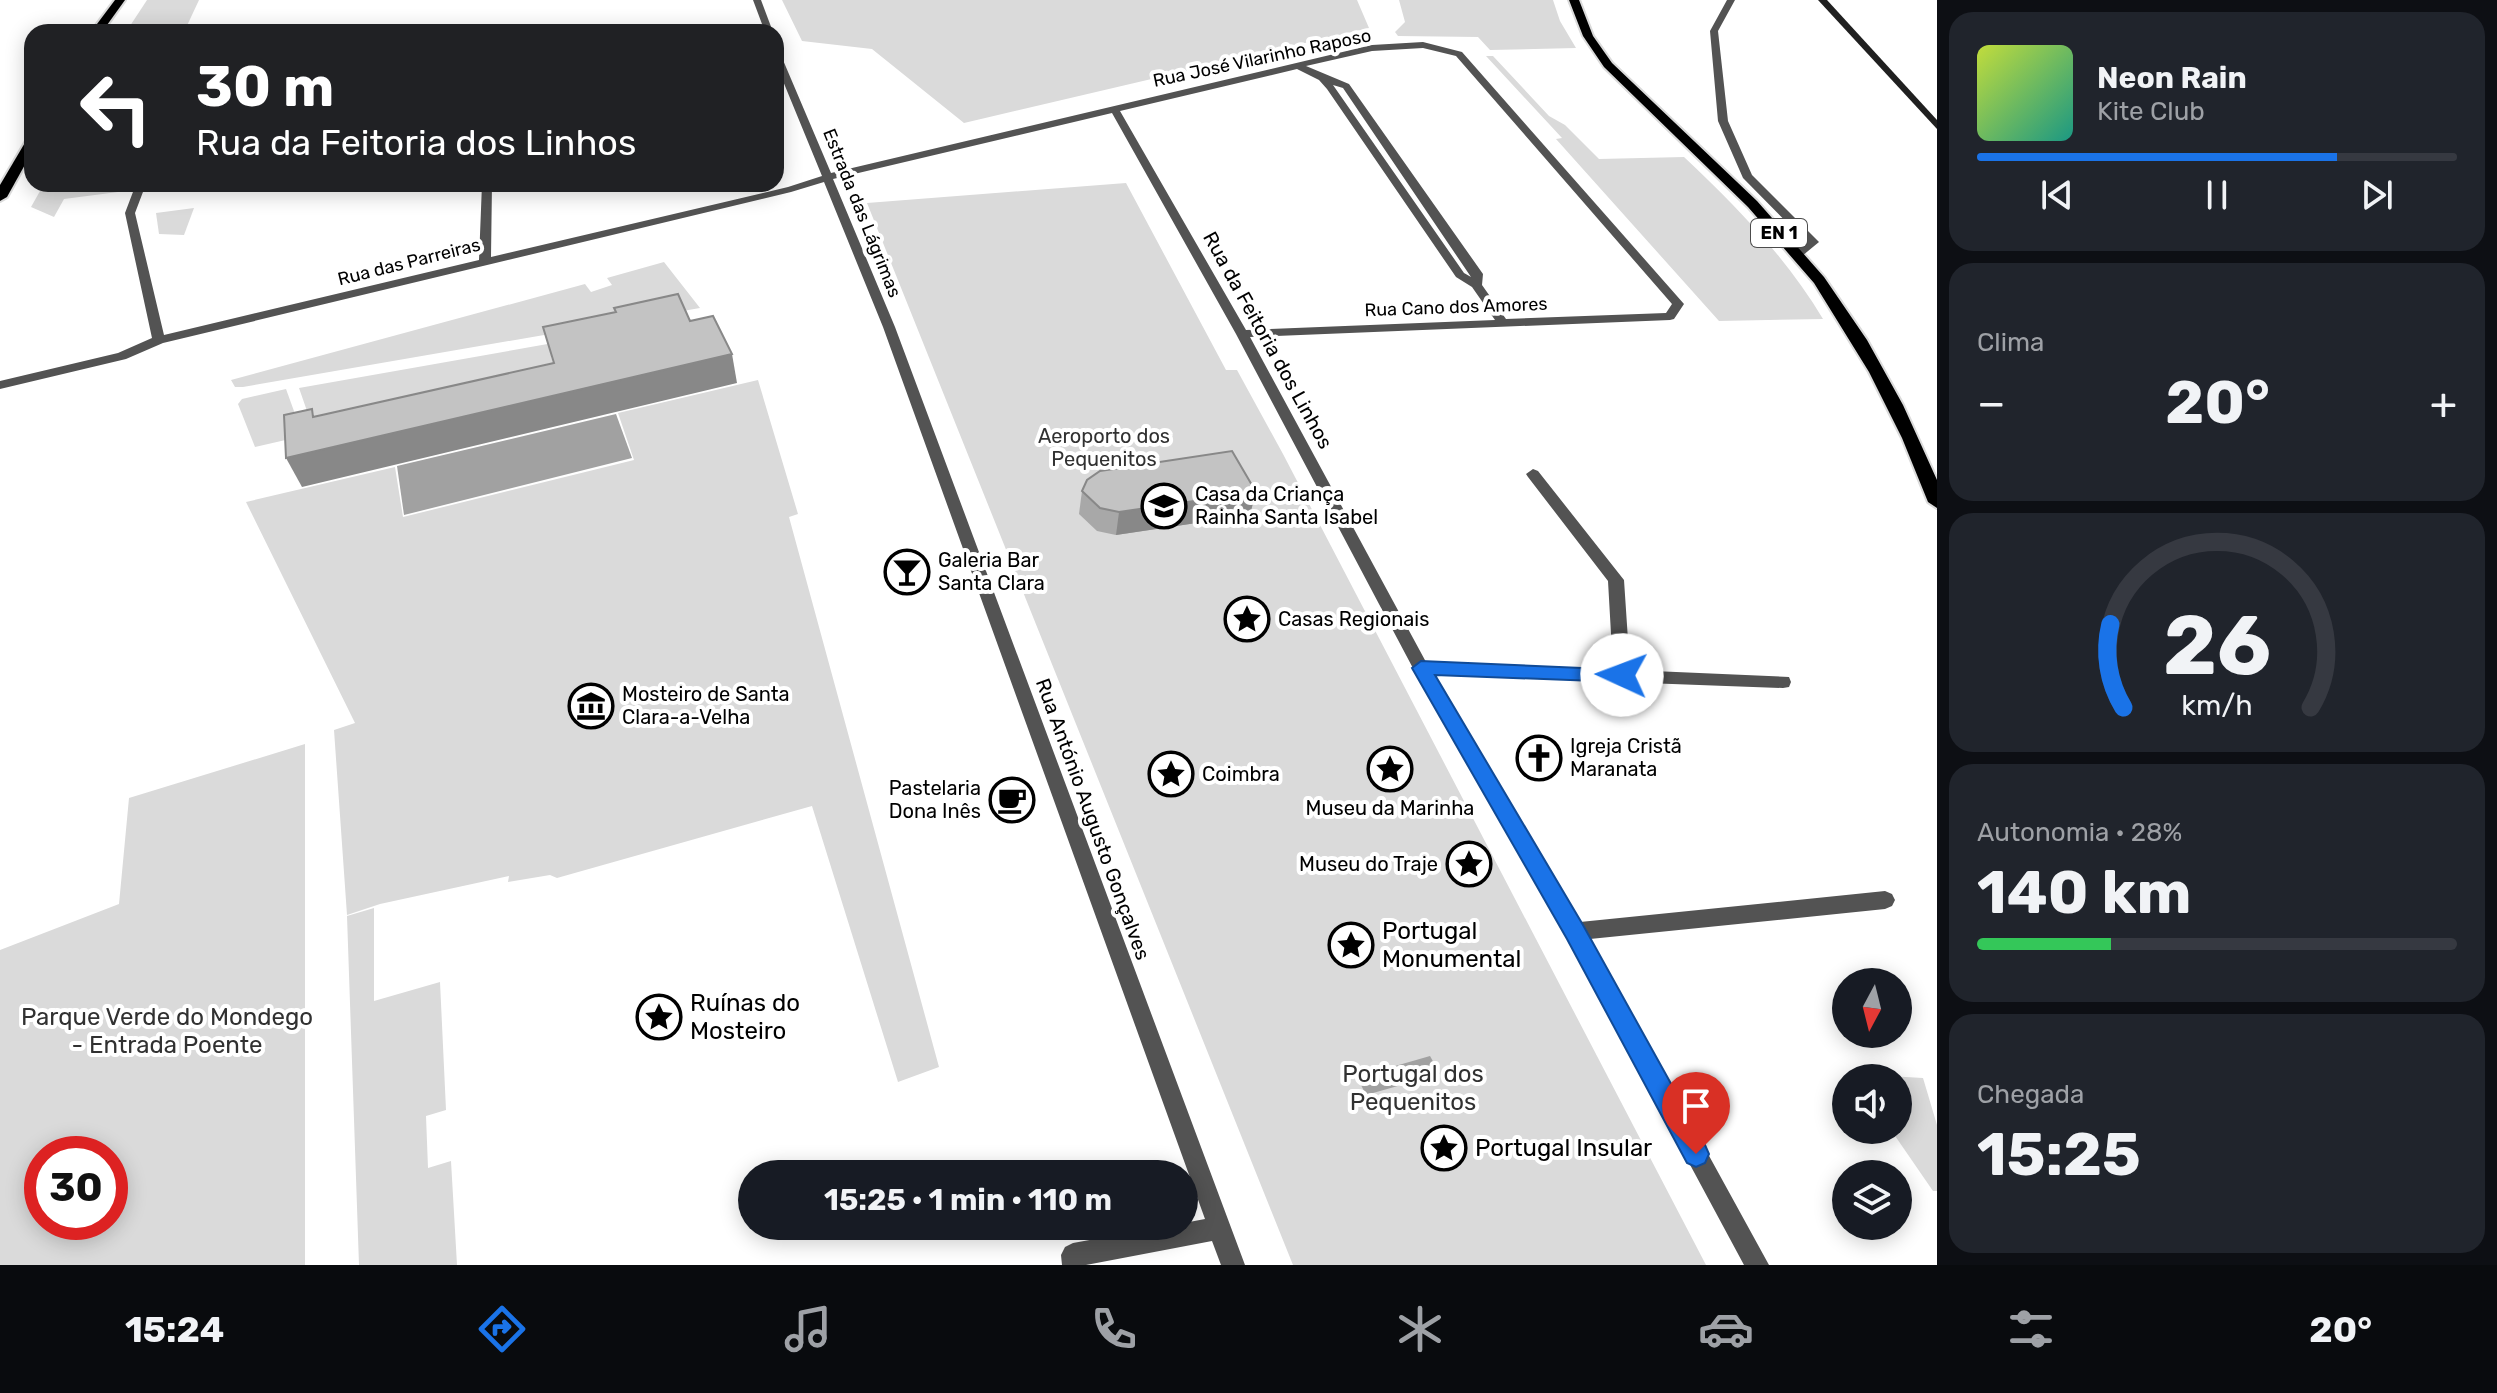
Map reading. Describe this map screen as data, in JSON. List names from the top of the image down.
{
  "streets": {
    "main road": ["EN 1"],
    "street": [
      "Rua José Vilarinho Raposo",
      "Estrada das Lágrimas",
      "Rua das Parreiras",
      "Rua Cano dos Amores",
      "Rua da Feitoria dos Linhos",
      "Rua António Augusto Gonçalves"
    ]
  },
  "crossings": [
    ["Rua José Vilarinho Raposo", "Estrada das Lágrimas"],
    ["Rua José Vilarinho Raposo", "Rua das Parreiras"],
    ["Rua José Vilarinho Raposo", "Rua Cano dos Amores"],
    ["Rua José Vilarinho Raposo", "Rua da Feitoria dos Linhos"],
    ["Estrada das Lágrimas", "Rua das Parreiras"],
    ["Estrada das Lágrimas", "Rua António Augusto Gonçalves"],
    ["Rua Cano dos Amores", "Rua da Feitoria dos Linhos"]
  ],
  "parks": ["Aeroporto dos Pequenitos", "Parque Verde do Mondego - Entrada Poente", "Portugal dos Pequenitos"],
  "places": {
    "school or university": ["Casa da Criança Rainha Santa Isabel"],
    "bar": ["Galeria Bar Santa Clara"],
    "place": [
      "Casas Regionais",
      "Museu da Marinha",
      "Coimbra",
      "Museu do Traje",
      "Portugal Monumental",
      "Ruínas do Mosteiro",
      "Portugal Insular"
    ],
    "museum": ["Mosteiro de Santa Clara-a-Velha"],
    "church": ["Igreja Cristã Maranata"],
    "cafe": ["Pastelaria Dona Inês"]
  },
  "north": "bottom",
  "page": {
    "turn": ["30 m", "Rua da Feitoria dos Linhos"],
    "song": ["Neon Rain", "Kite Club"],
    "tile": [
      "Clima",
      ["Autonomia · 28%", "140 km"],
      ["Chegada", "15:25"]
    ],
    "heat": ["−", "20°", "+"],
    "limit": "30",
    "trip": "15:25 · 1 min · 110 m",
    "tabs": ["15:24", "20°"],
    "gauge": ["26", "km/h"]
  }
}
